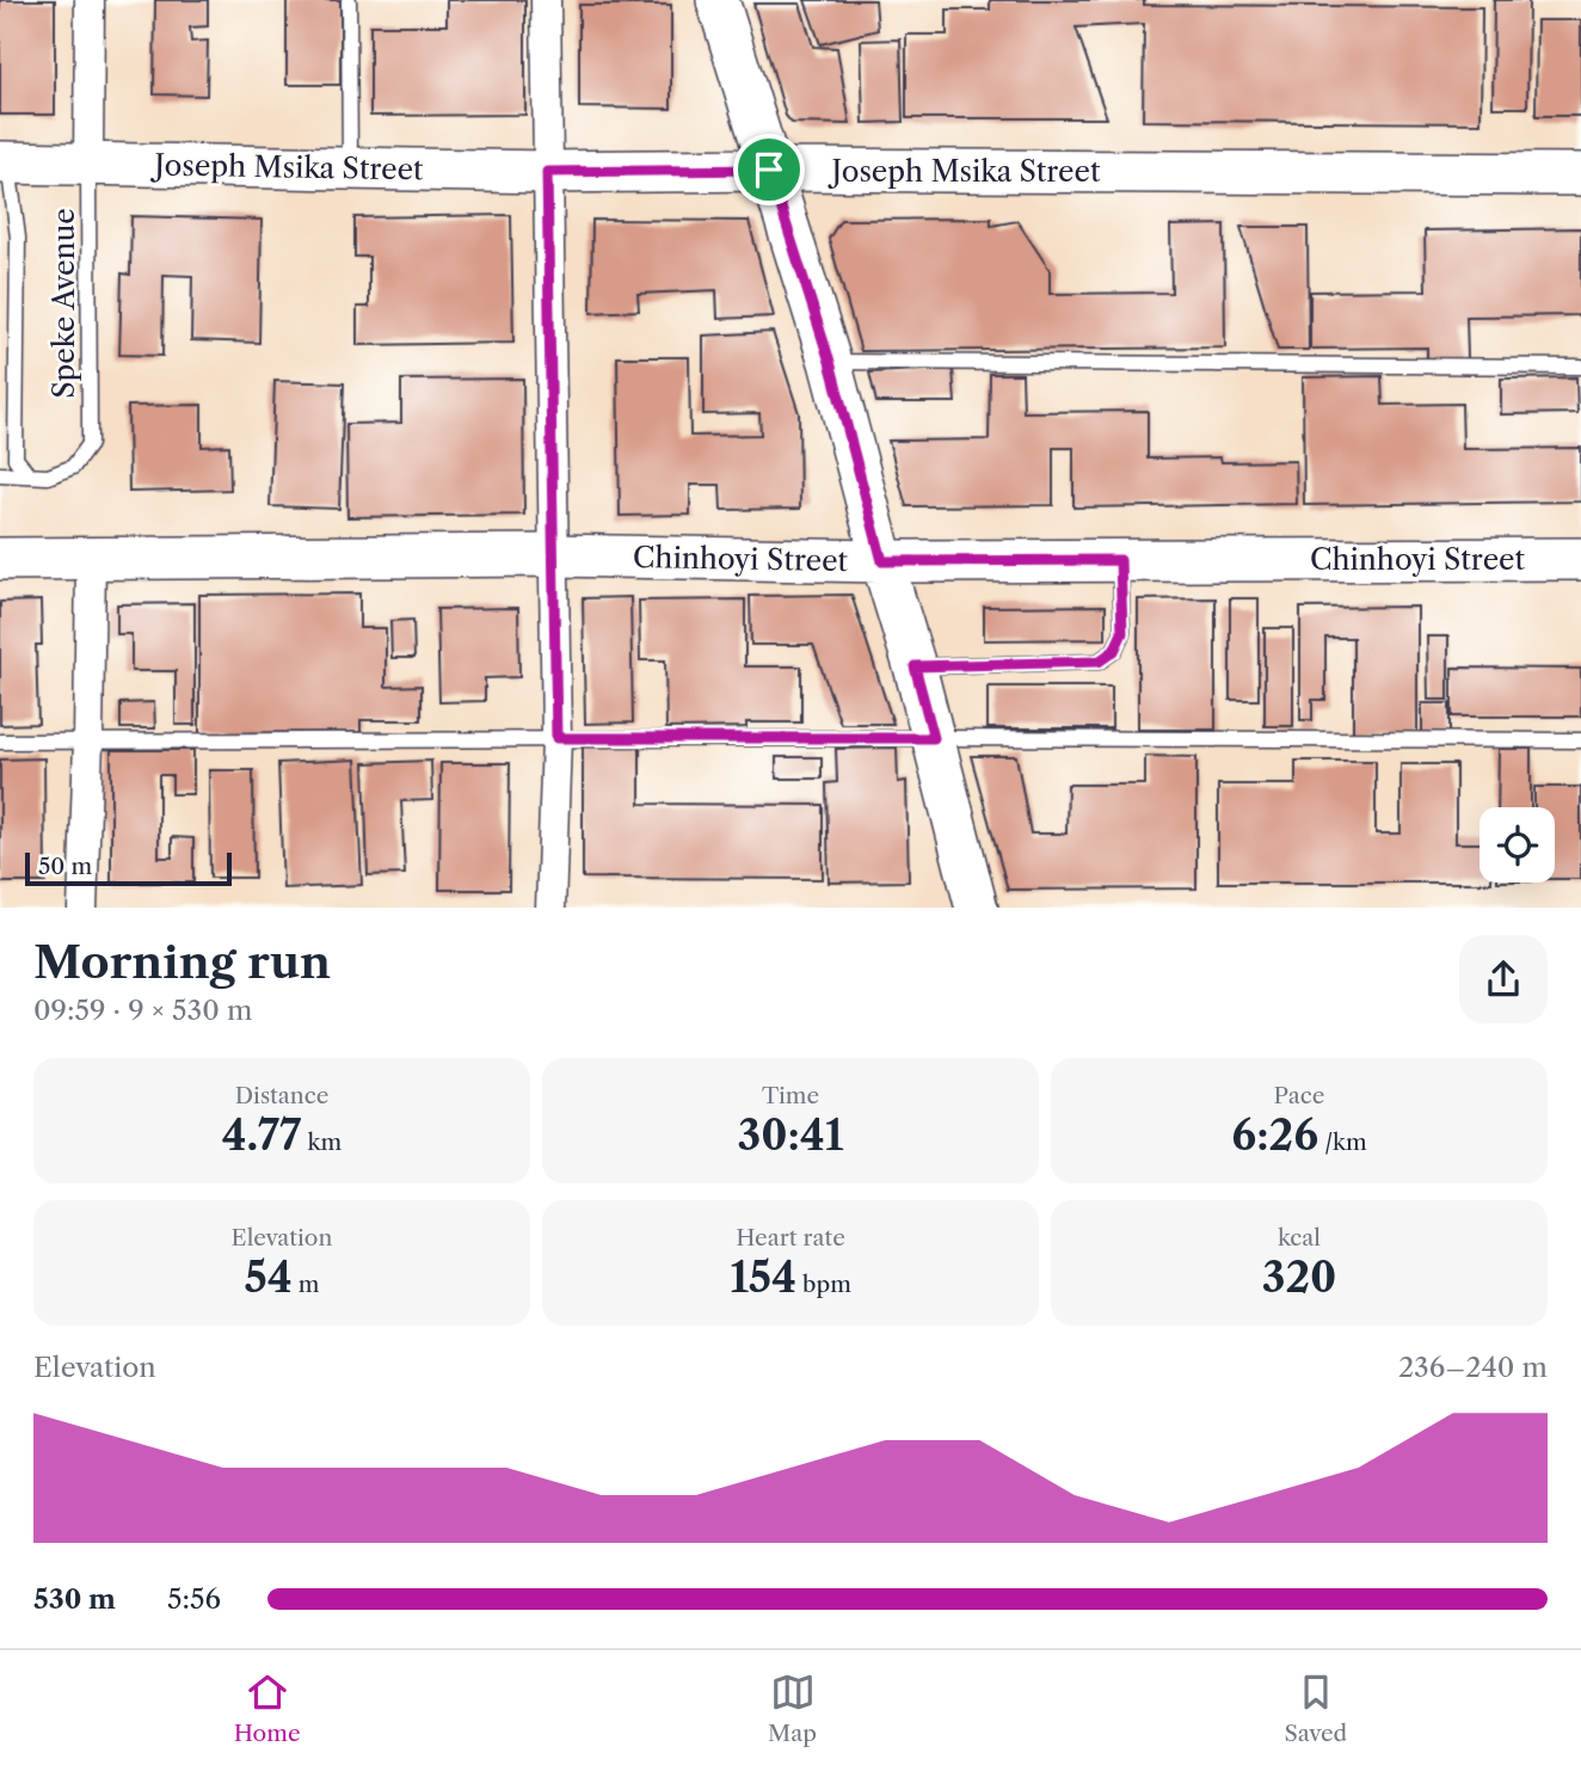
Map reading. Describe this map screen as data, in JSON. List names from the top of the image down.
{
  "streets": {
    "street": ["Joseph Msika Street", "Chinhoyi Street"],
    "lane": ["Speke Avenue"]
  },
  "crossings": [
    ["Joseph Msika Street", "Speke Avenue"]
  ],
  "scale_bar": "50 m",
  "page": {
    "scale": "50 m",
    "heading": ["Morning run", "09:59 · 9 × 530 m"],
    "stats": [
      ["Distance", "4.77 km"],
      ["Time", "30:41"],
      ["Pace", "6:26 /km"],
      ["Elevation", "54 m"],
      ["Heart rate", "154 bpm"],
      ["kcal", "320"]
    ],
    "chart": ["Elevation", "236–240 m"],
    "list": [
      {
        "name": "530 m",
        "note": "5:56"
      }
    ],
    "tabs": ["Home", "Map", "Saved"]
  }
}
